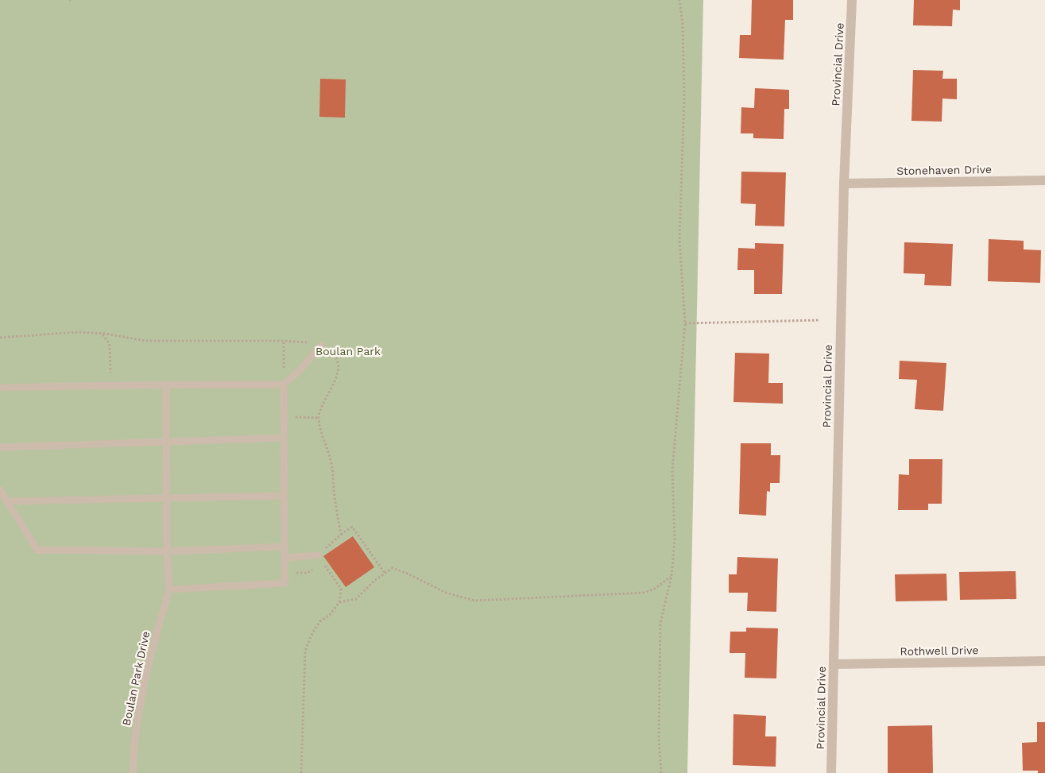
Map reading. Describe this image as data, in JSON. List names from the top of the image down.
{
  "streets": {
    "street": ["Provincial Drive", "Stonehaven Drive", "Rothwell Drive"],
    "lane": ["Boulan Park Drive"]
  },
  "crossings": [
    ["Provincial Drive", "Stonehaven Drive"],
    ["Provincial Drive", "Rothwell Drive"]
  ],
  "parks": ["Boulan Park"]
}
